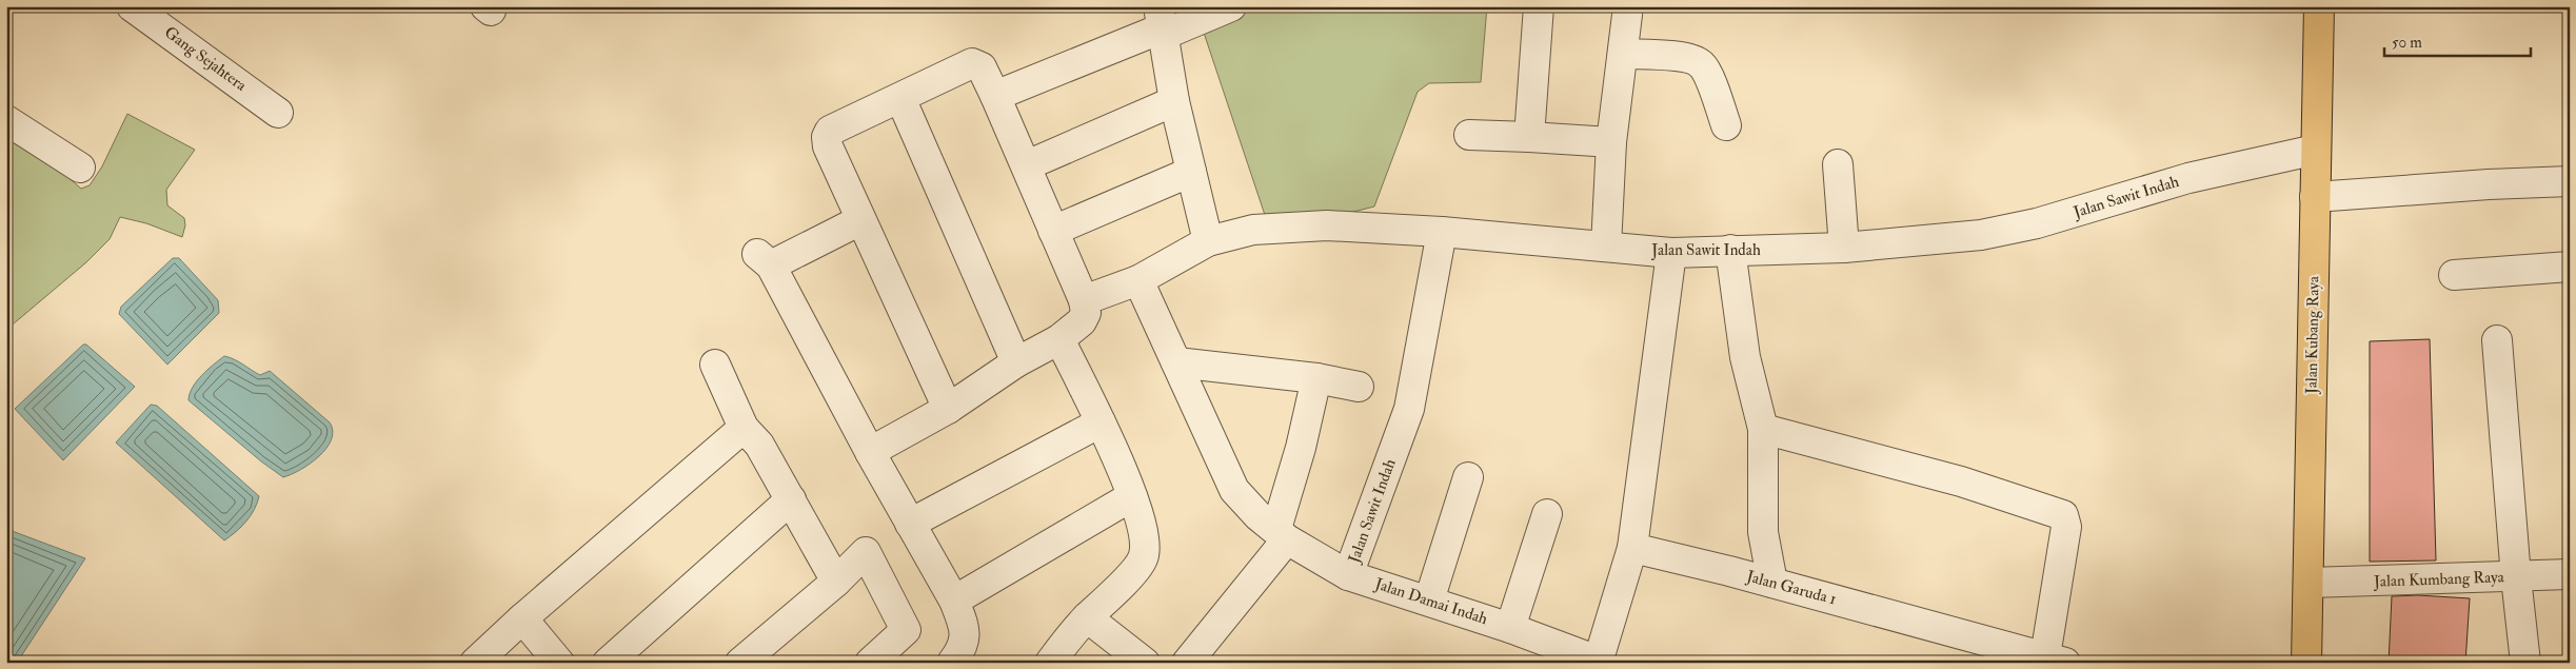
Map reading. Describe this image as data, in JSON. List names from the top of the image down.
{
  "streets": {
    "highway": ["Jalan Kubang Raya"],
    "street": [
      "Gang Sejahtera",
      "Jalan Sawit Indah",
      "Jalan Kumbang Raya",
      "Jalan Garuda 1",
      "Jalan Damai Indah"
    ]
  },
  "crossings": [
    ["Jalan Sawit Indah", "Jalan Kubang Raya"],
    ["Jalan Sawit Indah", "Jalan Damai Indah"],
    ["Jalan Kubang Raya", "Jalan Kumbang Raya"]
  ],
  "scale_bar": "50 m"
}
